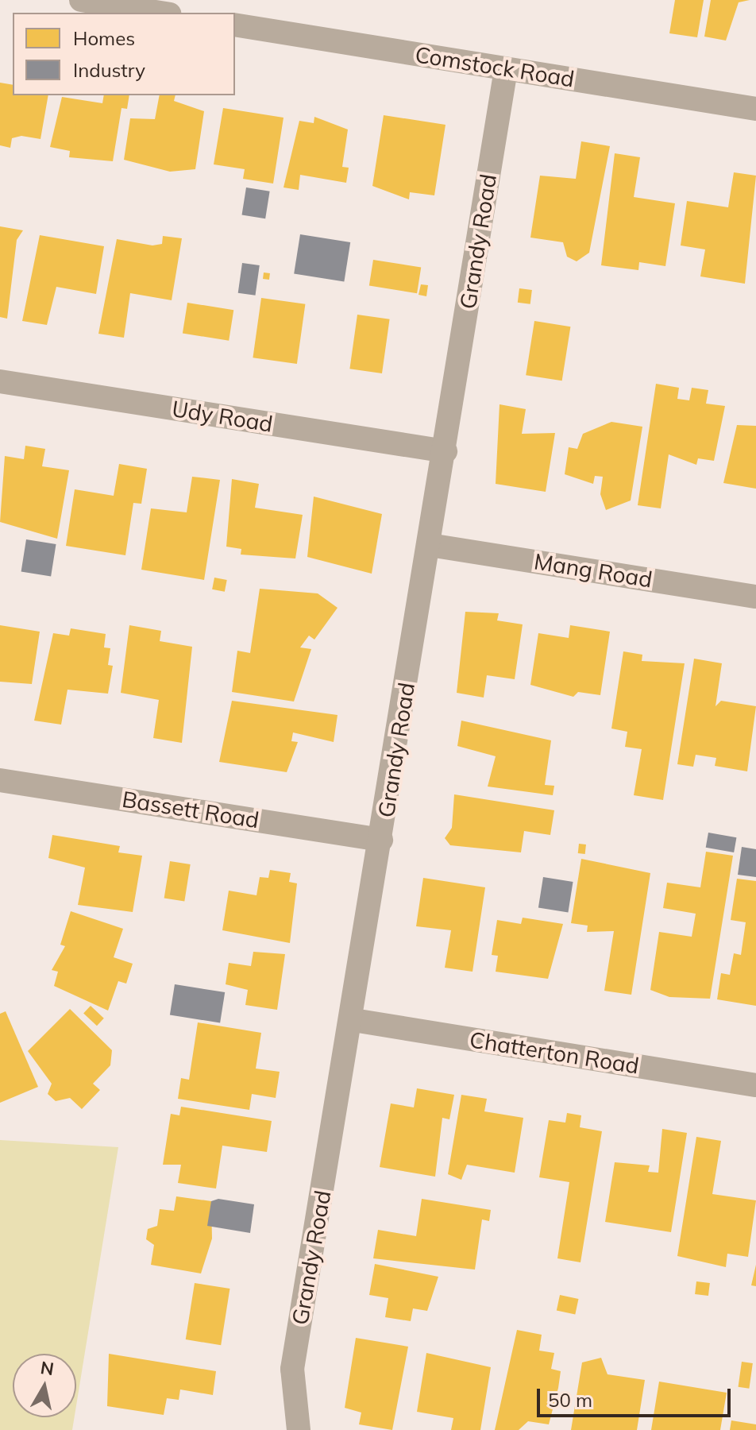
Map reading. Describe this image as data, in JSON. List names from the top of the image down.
{
  "streets": {
    "street": [
      "Comstock Road",
      "Grandy Road",
      "Udy Road",
      "Mang Road",
      "Bassett Road",
      "Chatterton Road"
    ]
  },
  "crossings": [
    ["Comstock Road", "Grandy Road"],
    ["Grandy Road", "Udy Road"],
    ["Grandy Road", "Mang Road"],
    ["Grandy Road", "Bassett Road"],
    ["Grandy Road", "Chatterton Road"]
  ],
  "legend": ["Homes", "Industry"],
  "scale_bar": "50 m",
  "north": "top"
}
